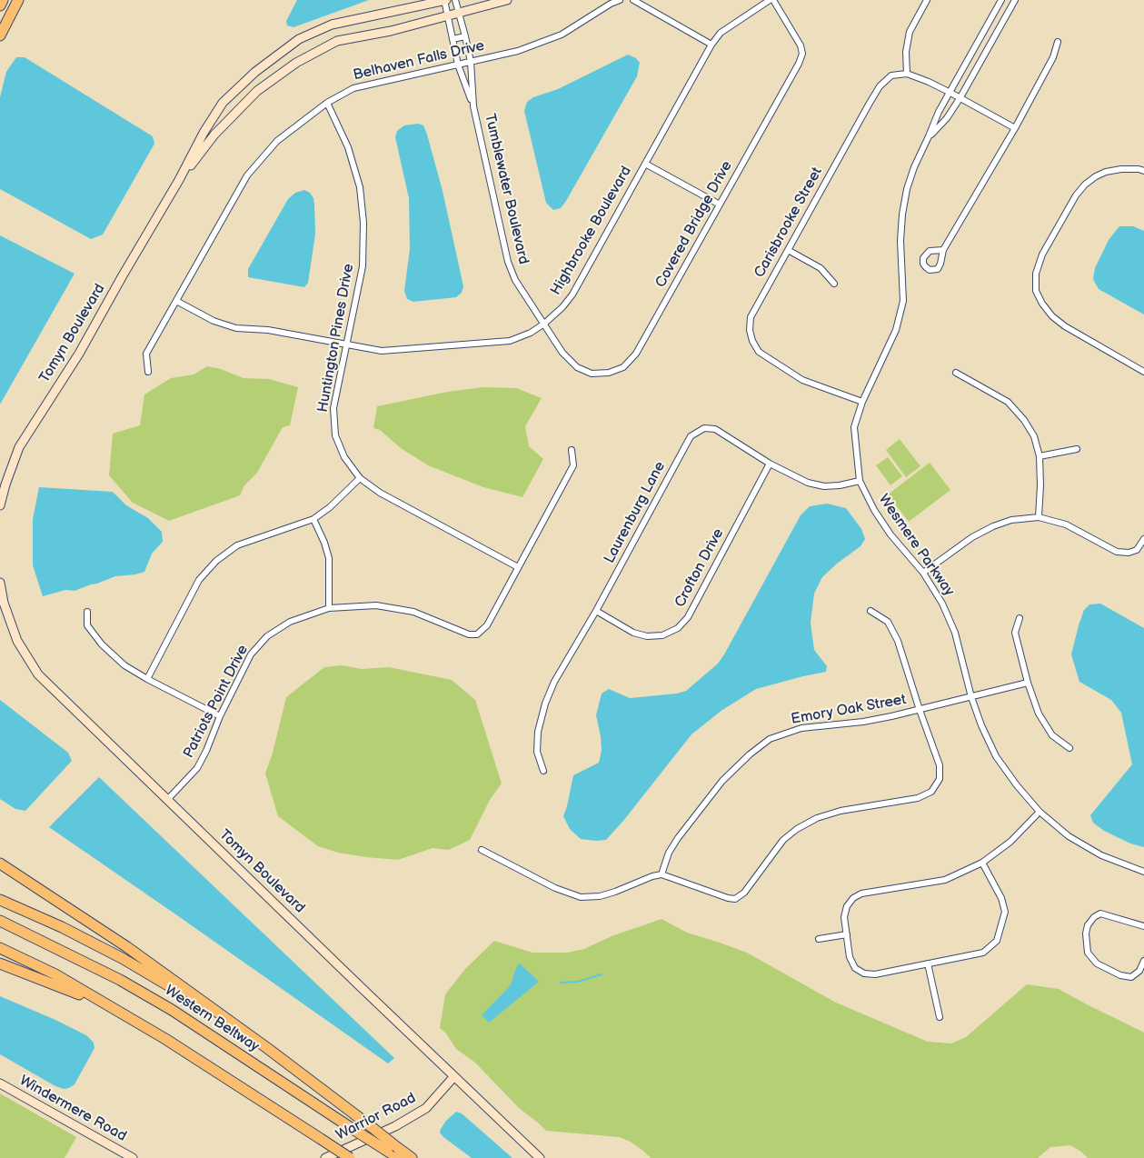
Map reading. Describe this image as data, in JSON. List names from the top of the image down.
{
  "streets": {
    "highway": ["Western Beltway"],
    "street": [
      "Belhaven Falls Drive",
      "Tumblewater Boulevard",
      "Carisbrooke Street",
      "Covered Bridge Drive",
      "Highbrooke Boulevard",
      "Tomyn Boulevard",
      "Huntington Pines Drive",
      "Laurenburg Lane",
      "Wesmere Parkway",
      "Crofton Drive",
      "Patriots Point Drive",
      "Emory Oak Street",
      "Windermere Road",
      "Warrior Road"
    ]
  },
  "crossings": [
    ["Belhaven Falls Drive", "Tumblewater Boulevard"],
    ["Belhaven Falls Drive", "Highbrooke Boulevard"],
    ["Belhaven Falls Drive", "Huntington Pines Drive"],
    ["Tumblewater Boulevard", "Covered Bridge Drive"],
    ["Tumblewater Boulevard", "Highbrooke Boulevard"],
    ["Tumblewater Boulevard", "Tomyn Boulevard"],
    ["Carisbrooke Street", "Wesmere Parkway"],
    ["Covered Bridge Drive", "Highbrooke Boulevard"],
    ["Highbrooke Boulevard", "Huntington Pines Drive"],
    ["Tomyn Boulevard", "Patriots Point Drive"],
    ["Tomyn Boulevard", "Warrior Road"],
    ["Huntington Pines Drive", "Patriots Point Drive"],
    ["Laurenburg Lane", "Wesmere Parkway"],
    ["Laurenburg Lane", "Crofton Drive"],
    ["Wesmere Parkway", "Emory Oak Street"]
  ]
}
